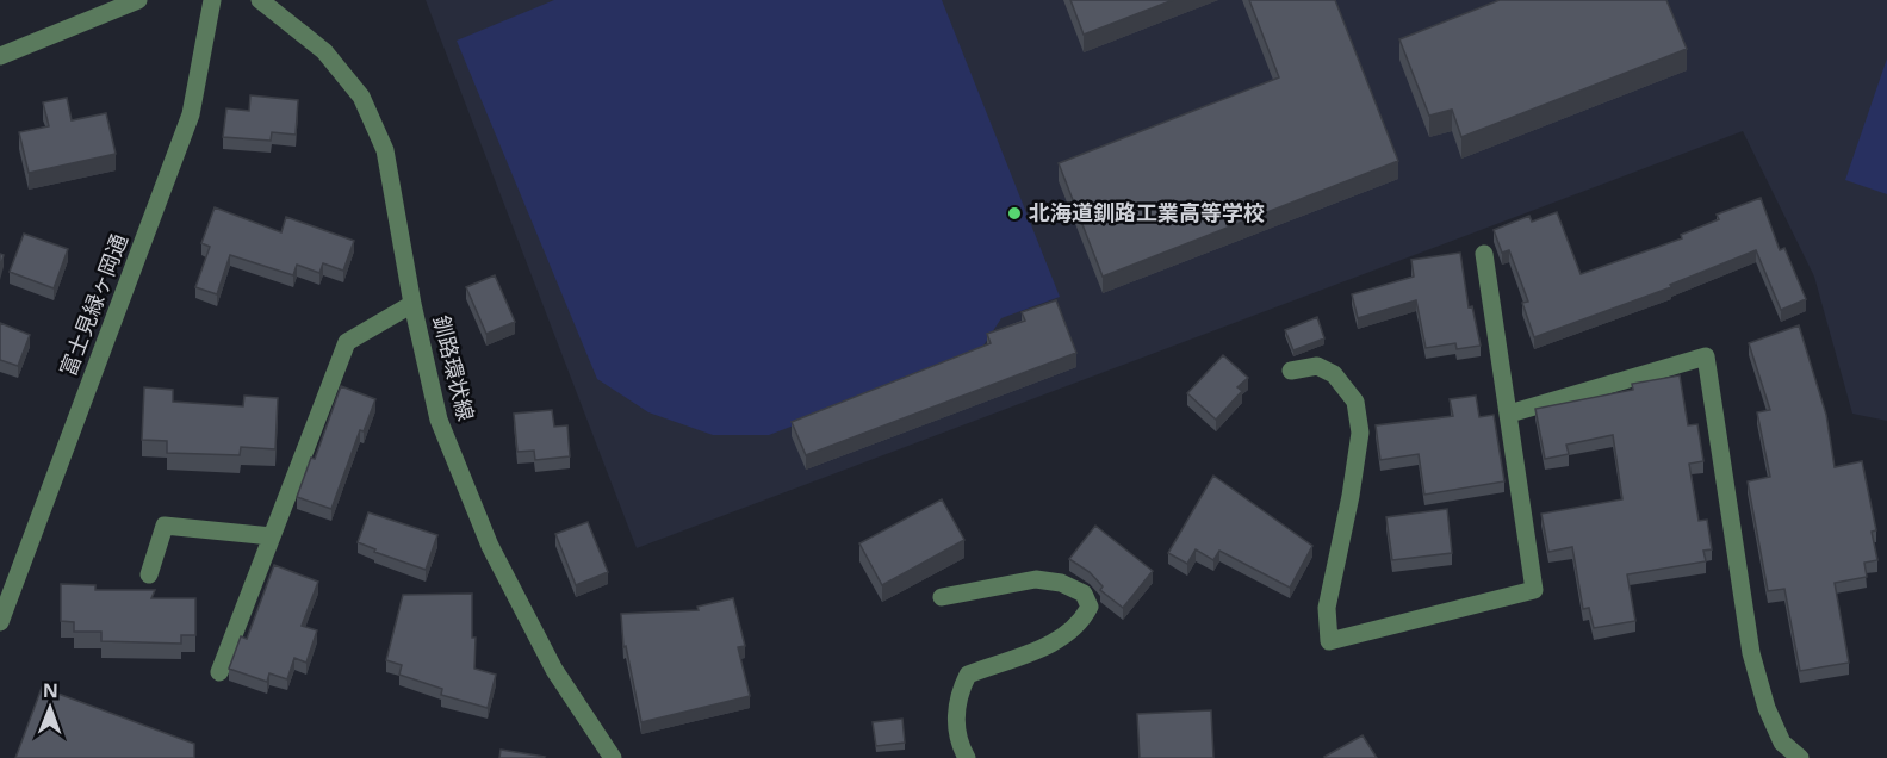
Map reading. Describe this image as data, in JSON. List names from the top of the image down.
{
  "streets": {
    "street": ["富士見緑ヶ岡通", "釧路環状線"]
  },
  "places": ["北海道釧路工業高等学校"],
  "north": "top"
}
